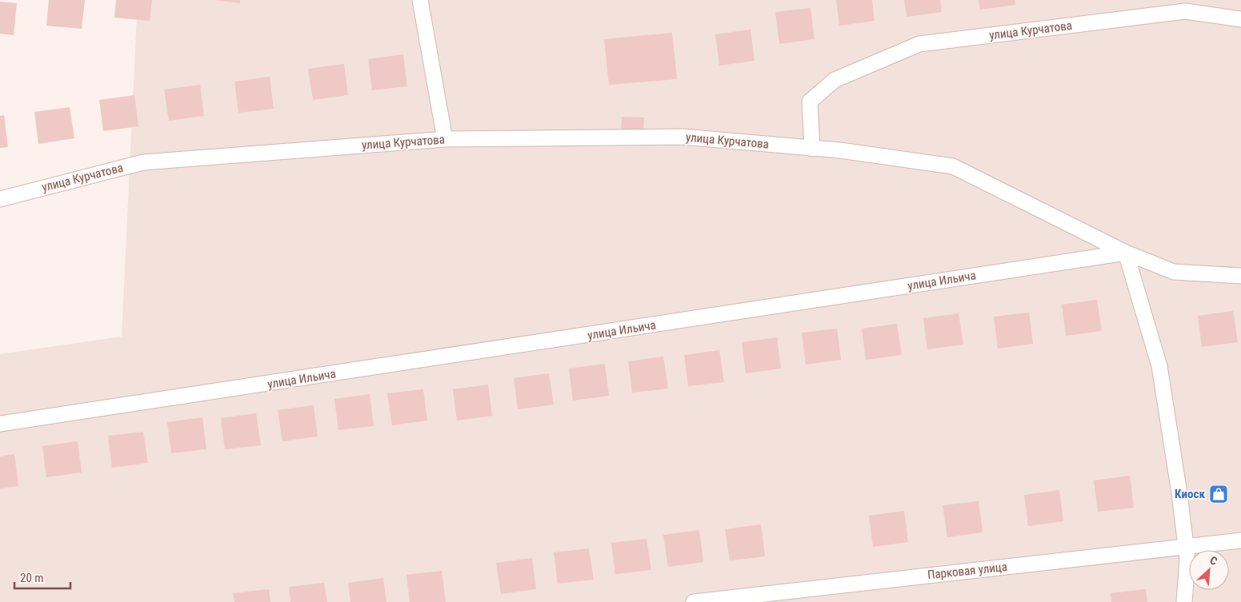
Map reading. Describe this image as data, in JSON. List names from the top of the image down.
{
  "streets": {
    "street": ["улица Курчатова", "улица Ильича", "Парковая улица"]
  },
  "crossings": [
    ["улица Курчатова", "улица Ильича"]
  ],
  "places": {
    "shop": ["Киоск"]
  },
  "scale_bar": "20 m",
  "north": "top right"
}
